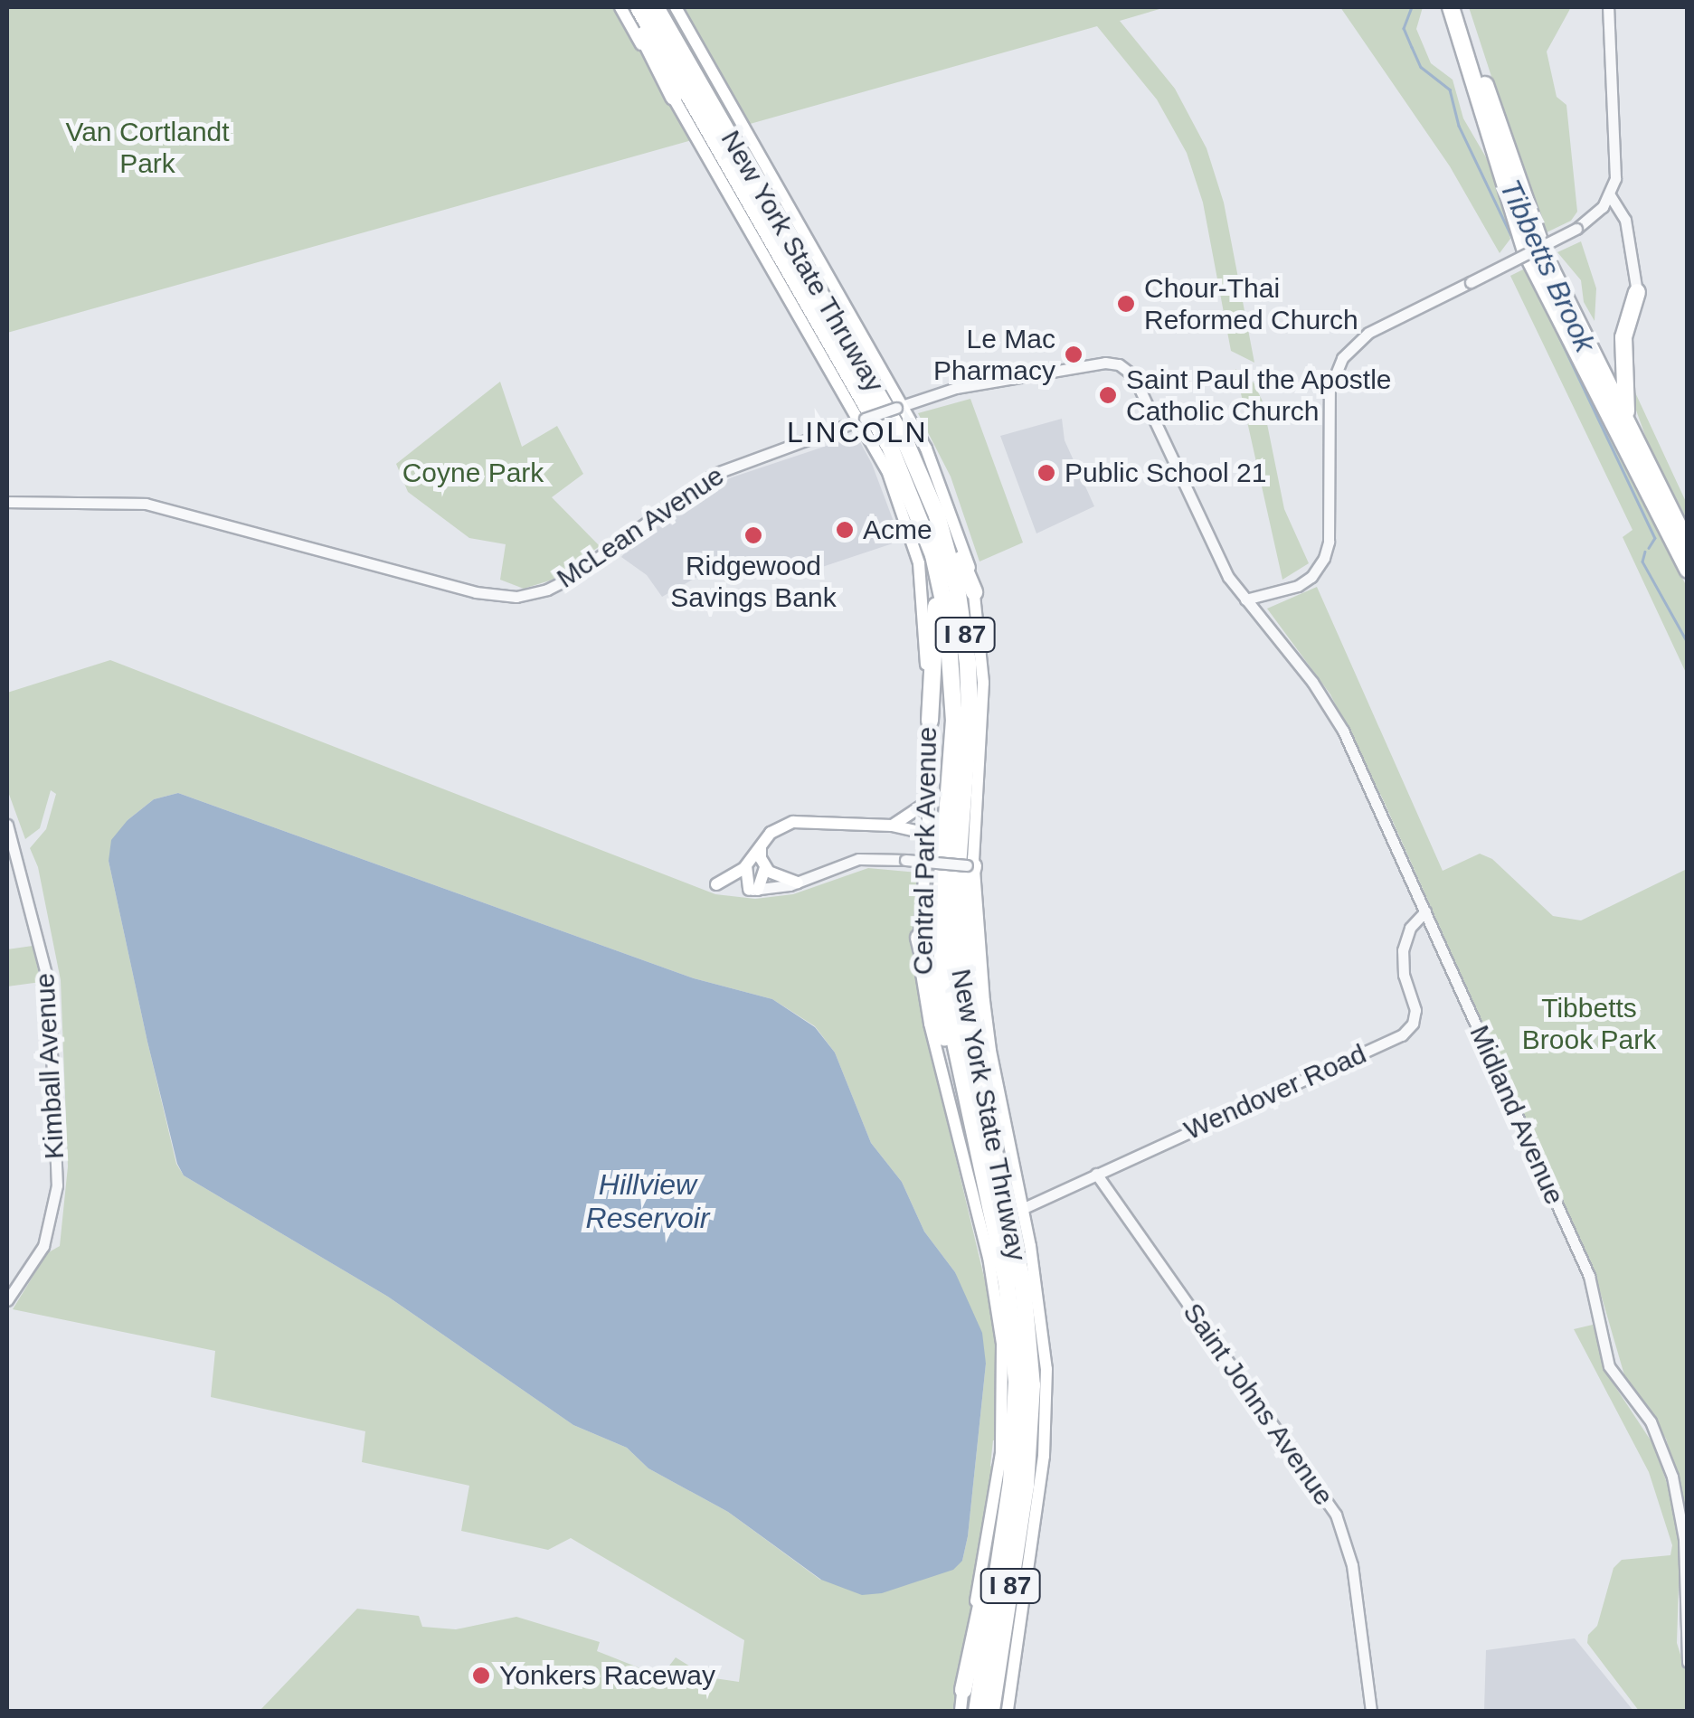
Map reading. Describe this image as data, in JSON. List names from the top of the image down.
{
  "streets": {
    "highway": ["New York State Thruway", "I 87"],
    "main road": ["Central Park Avenue"],
    "street": [
      "McLean Avenue",
      "Kimball Avenue",
      "Wendover Road",
      "Midland Avenue",
      "Saint Johns Avenue"
    ]
  },
  "crossings": [
    ["New York State Thruway", "I 87"],
    ["New York State Thruway", "Central Park Avenue"],
    ["McLean Avenue", "Central Park Avenue"],
    ["McLean Avenue", "Midland Avenue"],
    ["I 87", "Central Park Avenue"],
    ["Central Park Avenue", "Wendover Road"],
    ["Wendover Road", "Midland Avenue"],
    ["Wendover Road", "Saint Johns Avenue"]
  ],
  "districts": ["LINCOLN"],
  "water": ["Tibbetts Brook", "Hillview Reservoir"],
  "parks": ["Van Cortlandt Park", "Coyne Park", "Tibbetts Brook Park"],
  "places": [
    "Chour-Thai Reformed Church",
    "Le Mac Pharmacy",
    "Saint Paul the Apostle Catholic Church",
    "Public School 21",
    "Acme",
    "Ridgewood Savings Bank",
    "Yonkers Raceway"
  ]
}
